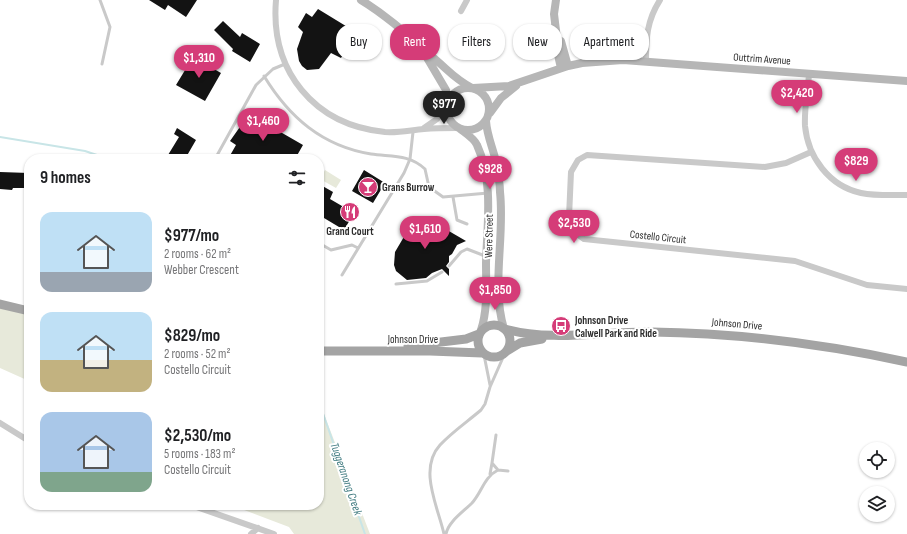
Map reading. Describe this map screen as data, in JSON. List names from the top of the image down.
{
  "streets": {
    "main road": ["Johnson Drive"],
    "street": ["Outtrim Avenue", "Were Street", "Costello Circuit"]
  },
  "crossings": [
    ["Outtrim Avenue", "Were Street"],
    ["Were Street", "Johnson Drive"]
  ],
  "water": ["Tuggeranong Creek"],
  "places": {
    "bar": ["Grans Burrow"],
    "restaurant": ["Grand Court"],
    "bus stop": ["Johnson Drive Calwell Park and Ride"]
  },
  "page": {
    "chip": [
      "Buy",
      "Rent",
      "Filters",
      "New",
      "Apartment"
    ],
    "price": [
      "$1,310",
      "$2,420",
      "$977",
      "$1,460",
      "$829",
      "$928",
      "$2,530",
      "$1,610",
      "$1,850"
    ],
    "heading": "9 homes",
    "list": [
      {
        "name": "$977/mo",
        "note": "2 rooms · 62 m² · Webber Crescent"
      },
      {
        "name": "$829/mo",
        "note": "2 rooms · 52 m² · Costello Circuit"
      },
      {
        "name": "$2,530/mo",
        "note": "5 rooms · 183 m² · Costello Circuit"
      }
    ]
  }
}
